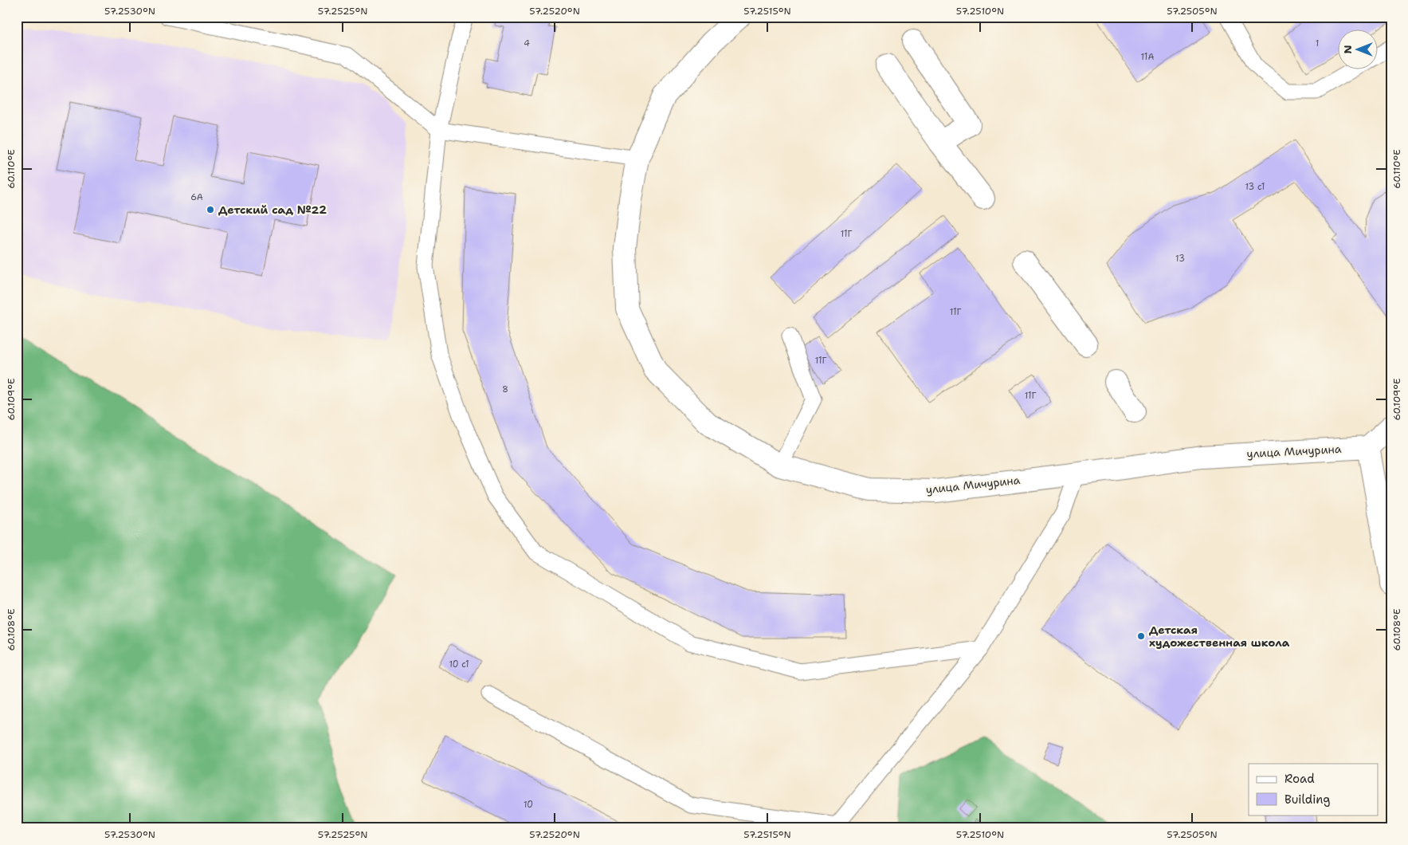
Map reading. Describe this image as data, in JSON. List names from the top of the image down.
{
  "streets": {
    "street": ["улица Мичурина"]
  },
  "places": ["Детский сад №22", "Детская художественная школа"],
  "house_numbers": [
    "4",
    "1",
    "11А",
    "13 с1",
    "6А",
    "11Г",
    "13",
    "11Г",
    "11Г",
    "8",
    "11Г",
    "10 с1",
    "10"
  ],
  "legend": ["Road", "Building"],
  "north": "left",
  "coordinates": [
    "57.2530°N",
    "57.2525°N",
    "57.2520°N",
    "57.2515°N",
    "57.2510°N",
    "57.2505°N",
    "60.110°E",
    "60.109°E",
    "60.108°E"
  ]
}
